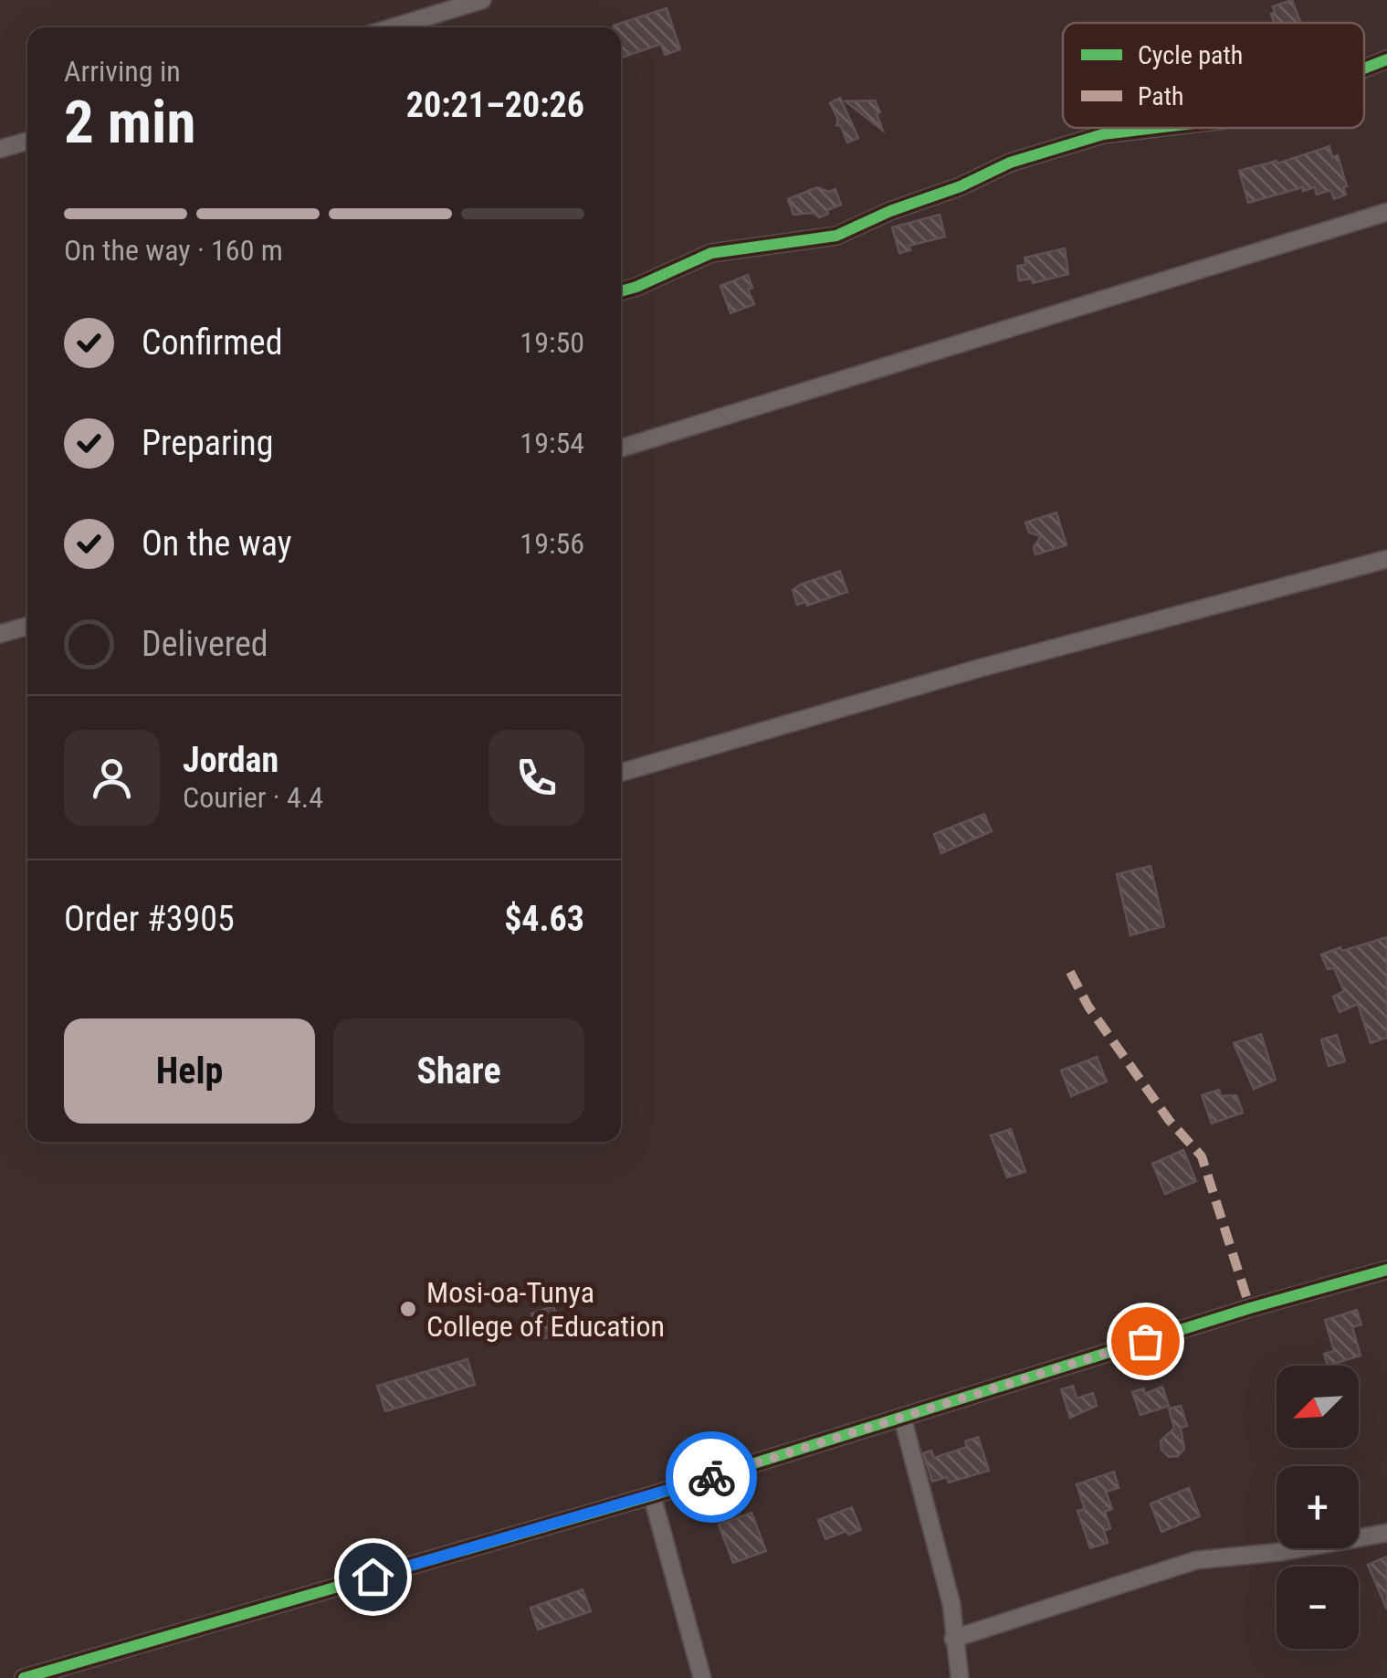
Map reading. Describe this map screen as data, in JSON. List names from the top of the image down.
{
  "places": ["Mosi-oa-Tunya College of Education"],
  "legend": ["Cycle path", "Path"],
  "north": "bottom left",
  "page": {
    "heading": ["2 min", "Arriving in", "20:21–20:26"],
    "panel": [
      "Jordan",
      "Courier · 4.4",
      "Order #3905",
      "$4.63"
    ],
    "bar": "On the way · 160 m",
    "list": [
      ["Confirmed", "19:50"],
      ["Preparing", "19:54"],
      ["On the way", "19:56"],
      "Delivered"
    ],
    "buttons": ["Help", "Share"],
    "map_buttons": ["+", "−"]
  }
}
